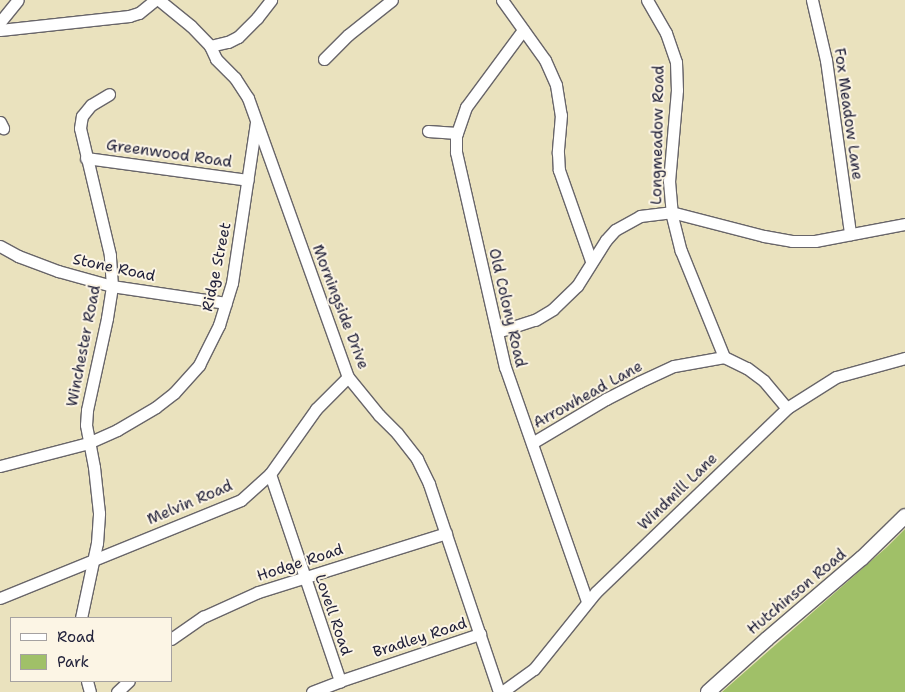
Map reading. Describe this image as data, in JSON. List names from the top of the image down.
{
  "streets": {
    "street": [
      "Fox Meadow Lane",
      "Longmeadow Road",
      "Greenwood Road",
      "Ridge Street",
      "Stone Road",
      "Morningside Drive",
      "Old Colony Road",
      "Winchester Road",
      "Arrowhead Lane",
      "Windmill Lane",
      "Melvin Road",
      "Hodge Road",
      "Hutchinson Road",
      "Lovell Road",
      "Bradley Road"
    ]
  },
  "crossings": [
    ["Longmeadow Road", "Arrowhead Lane"],
    ["Greenwood Road", "Ridge Street"],
    ["Greenwood Road", "Winchester Road"],
    ["Ridge Street", "Stone Road"],
    ["Ridge Street", "Morningside Drive"],
    ["Ridge Street", "Winchester Road"],
    ["Stone Road", "Winchester Road"],
    ["Morningside Drive", "Windmill Lane"],
    ["Morningside Drive", "Melvin Road"],
    ["Morningside Drive", "Hodge Road"],
    ["Morningside Drive", "Bradley Road"],
    ["Old Colony Road", "Arrowhead Lane"],
    ["Old Colony Road", "Windmill Lane"],
    ["Winchester Road", "Melvin Road"],
    ["Melvin Road", "Lovell Road"],
    ["Hodge Road", "Lovell Road"],
    ["Lovell Road", "Bradley Road"]
  ],
  "legend": ["Road", "Park"]
}
